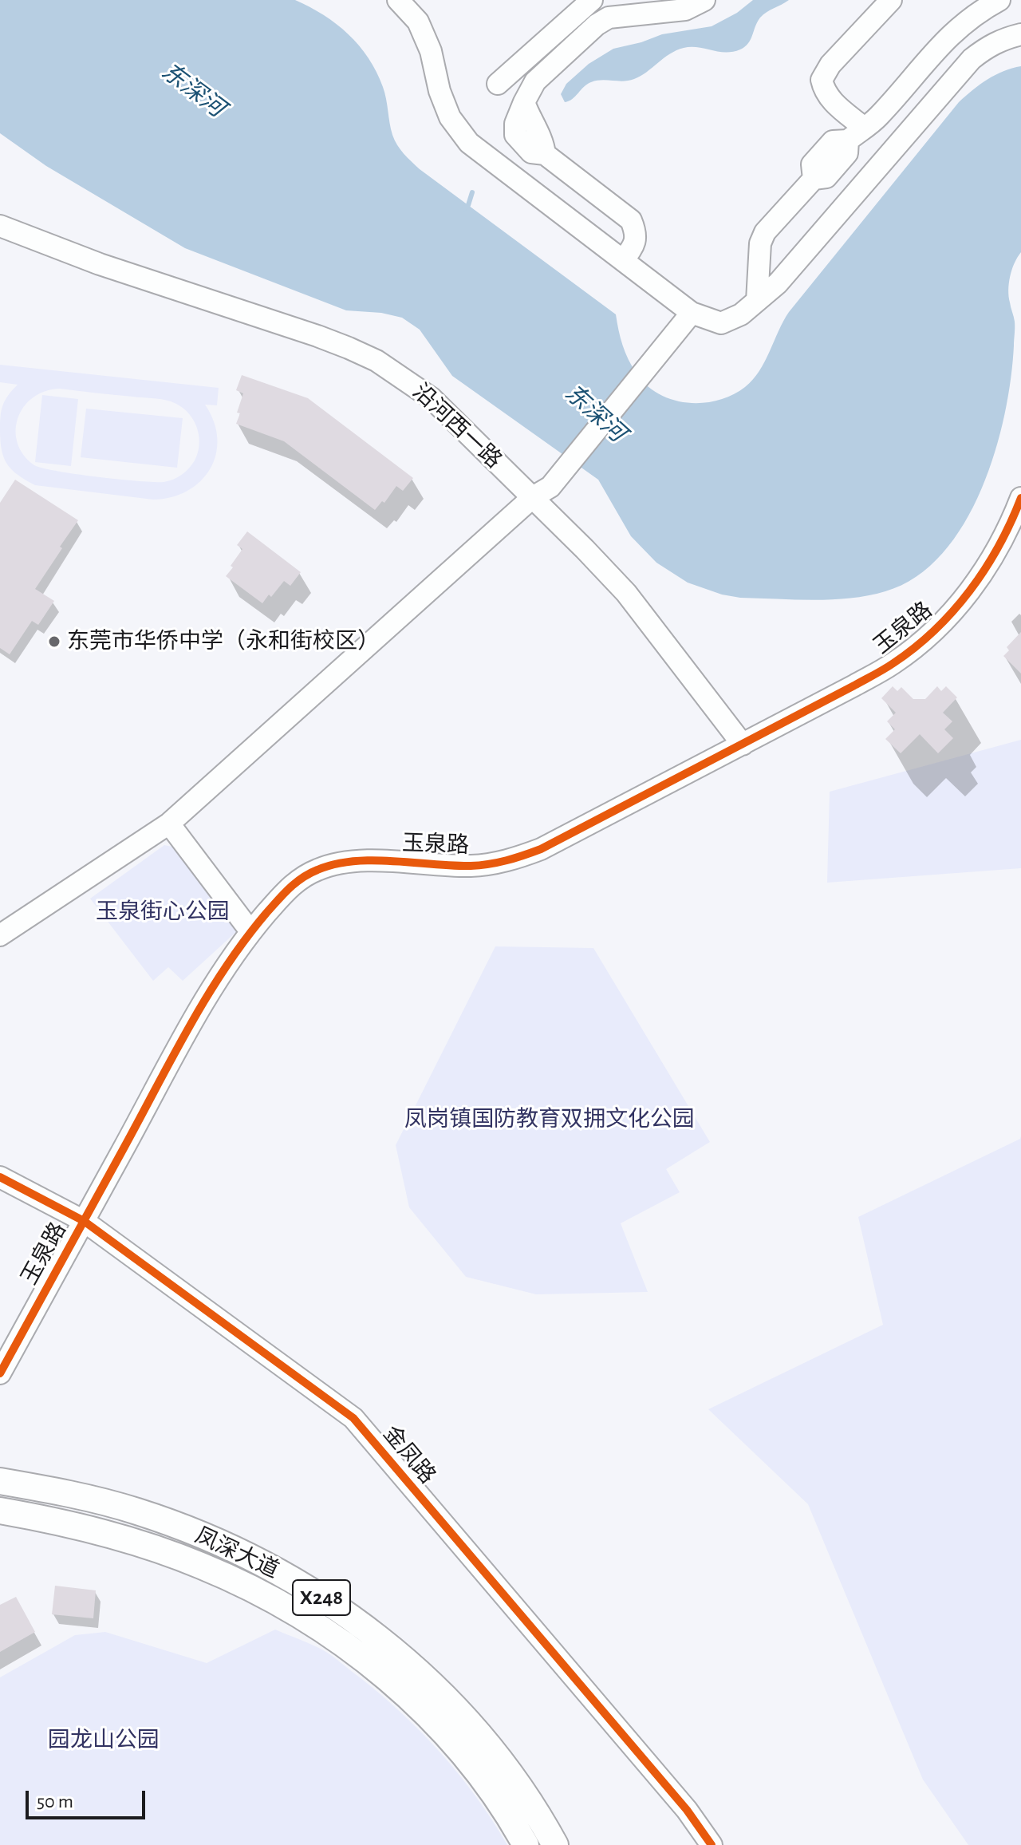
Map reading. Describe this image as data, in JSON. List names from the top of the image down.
{
  "streets": {
    "main road": ["凤深大道", "X248"],
    "street": ["沿河西一路", "玉泉路", "金凤路"]
  },
  "crossings": [
    ["沿河西一路", "玉泉路"],
    ["玉泉路", "金凤路"]
  ],
  "water": ["东深河"],
  "parks": ["玉泉街心公园", "凤岗镇国防教育双拥文化公园", "园龙山公园"],
  "places": ["东莞市华侨中学（永和街校区）"],
  "scale_bar": "50 m"
}
